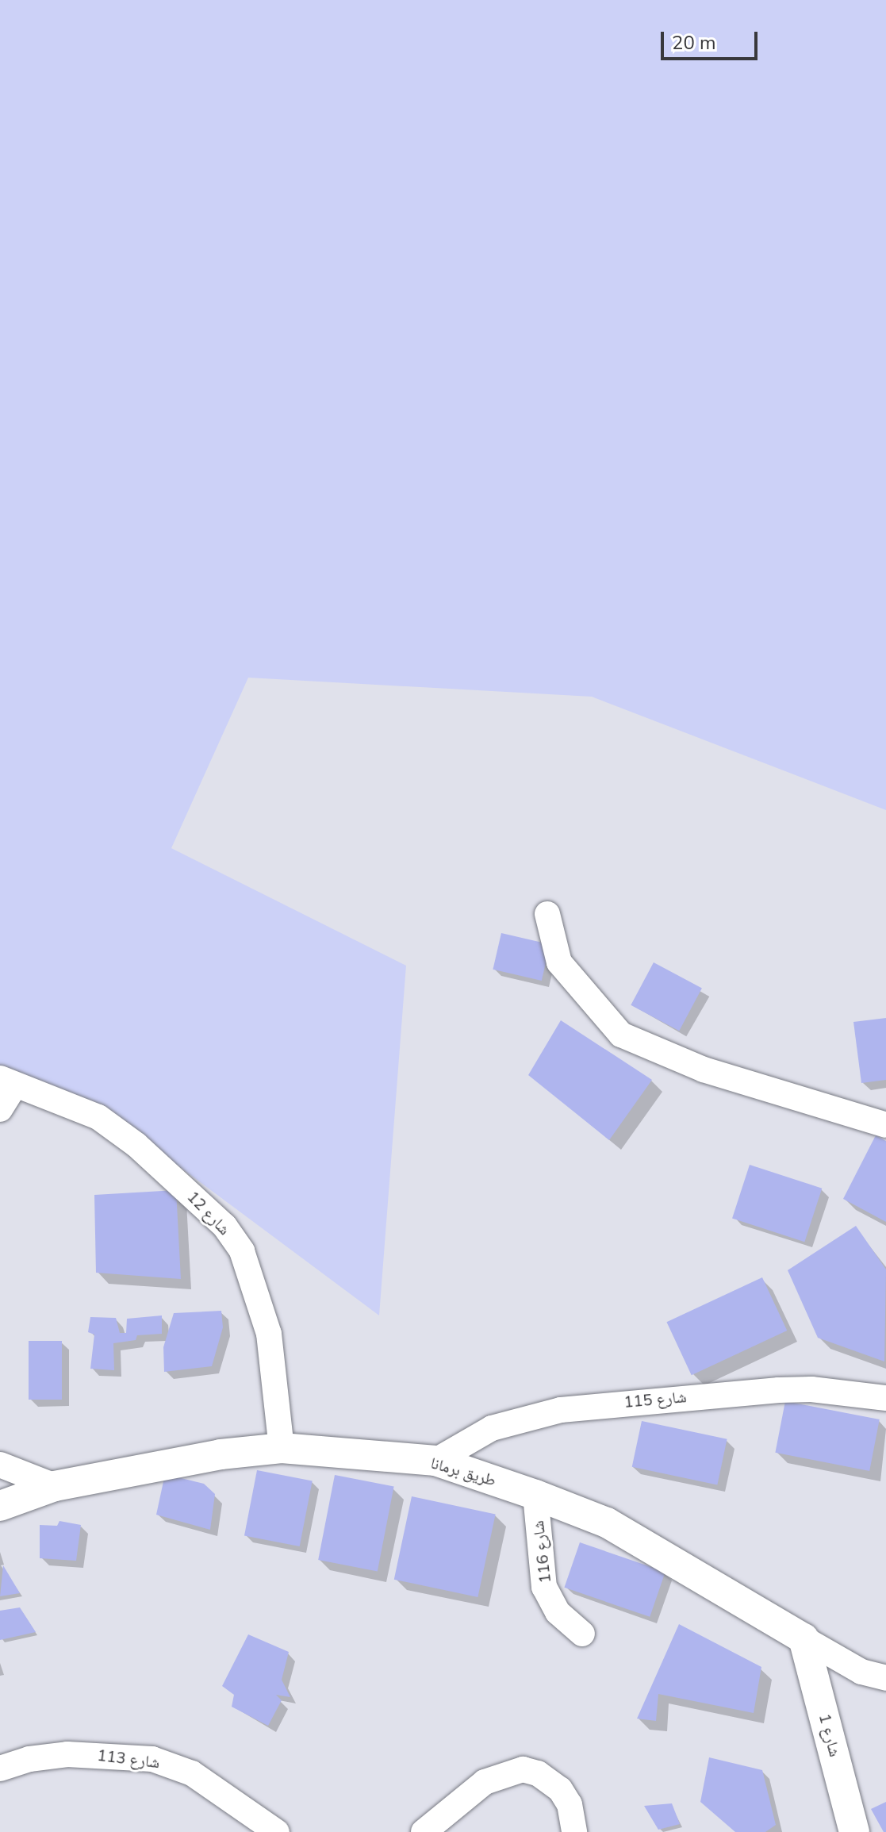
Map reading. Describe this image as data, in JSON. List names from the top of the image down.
{
  "streets": {
    "street": [
      "شارع 12",
      "شارع 115",
      "طريق برمانا",
      "شارع 116",
      "شارع 1",
      "شارع 113"
    ]
  },
  "crossings": [
    ["شارع 12", "طريق برمانا"],
    ["شارع 115", "طريق برمانا"],
    ["طريق برمانا", "شارع 116"],
    ["طريق برمانا", "شارع 1"]
  ],
  "scale_bar": "20 m"
}
